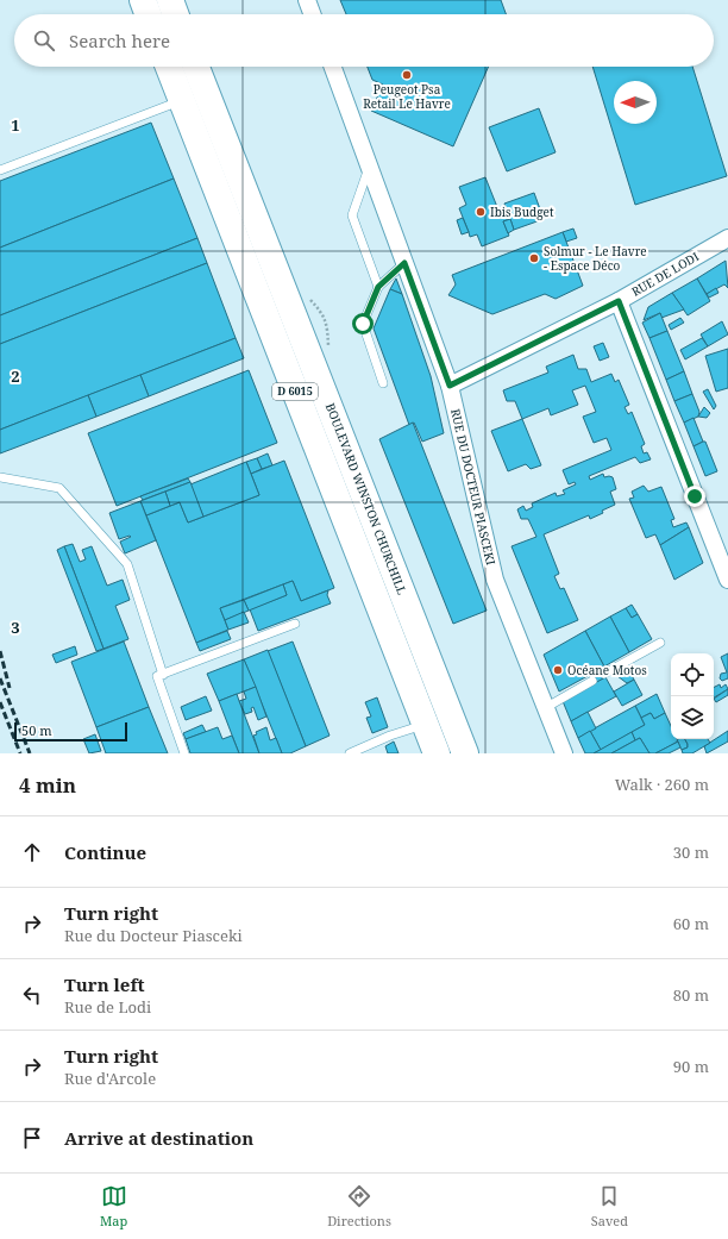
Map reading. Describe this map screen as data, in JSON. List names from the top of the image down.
{
  "streets": {
    "main road": ["D 6015", "BOULEVARD WINSTON CHURCHILL"],
    "street": ["RUE DE LODI", "RUE DU DOCTEUR PIASCEKI"]
  },
  "crossings": [
    ["RUE DE LODI", "RUE DU DOCTEUR PIASCEKI"]
  ],
  "places": [
    "Peugeot Psa Retail Le Havre",
    "Ibis Budget",
    "Solmur - Le Havre - Espace Déco",
    "Océane Motos"
  ],
  "scale_bar": "50 m",
  "north": "left",
  "page": {
    "search": "Search here",
    "scale": "50 m",
    "heading": ["4 min", "Walk · 260 m"],
    "list": [
      ["Continue", "30 m"],
      ["Turn right", "Rue du Docteur Piasceki", "60 m"],
      ["Turn left", "Rue de Lodi", "80 m"],
      ["Turn right", "Rue d'Arcole", "90 m"],
      "Arrive at destination"
    ],
    "nav": ["Map", "Directions", "Saved"]
  },
  "grid": {
    "rows": ["1", "2", "3"]
  }
}
